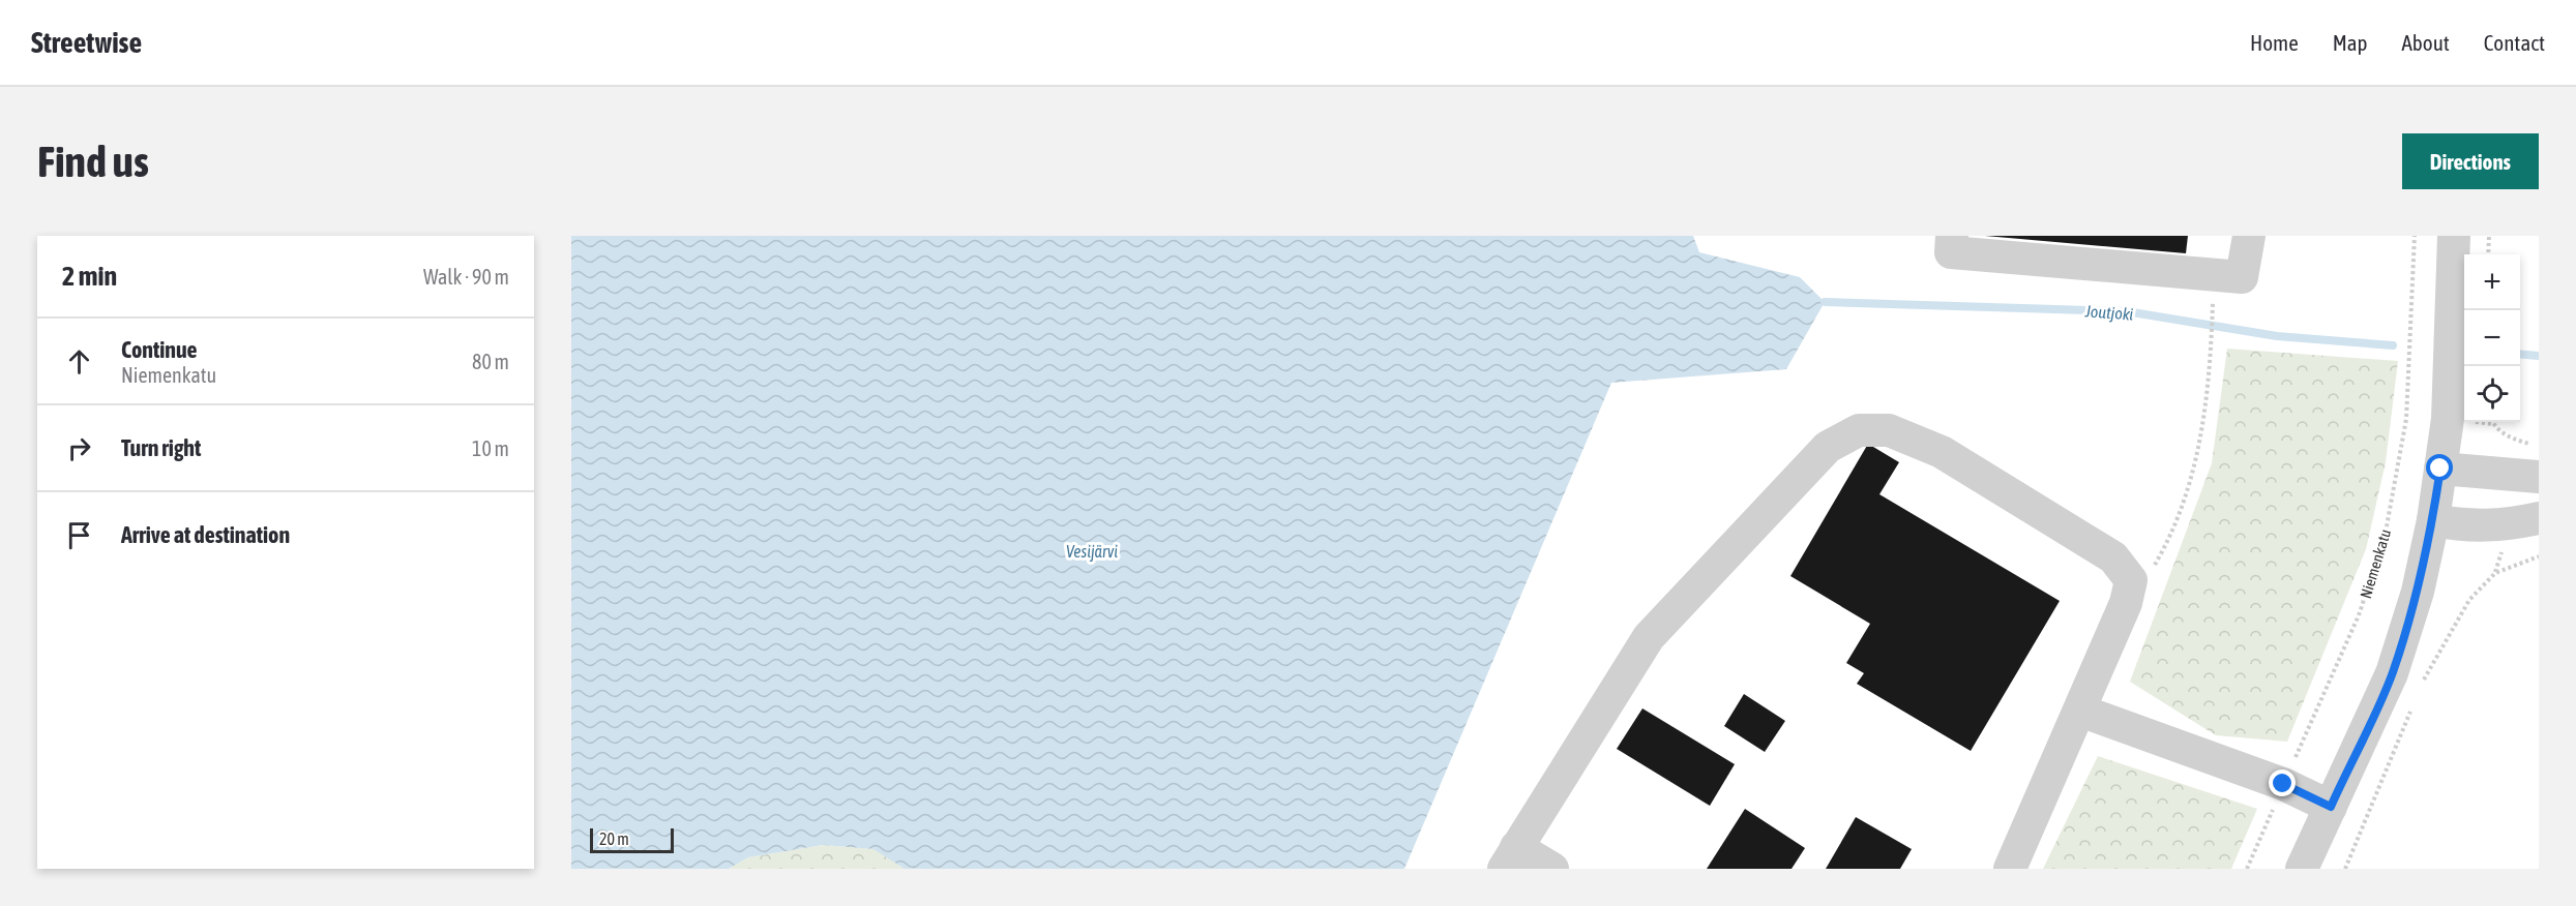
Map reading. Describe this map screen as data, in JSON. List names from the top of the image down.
{
  "streets": {
    "path": ["Niemenkatu"]
  },
  "water": ["Joutjoki", "Vesijärvi"],
  "scale_bar": "20 m",
  "page": {
    "header": "Streetwise",
    "nav": [
      "Home",
      "Map",
      "About",
      "Contact"
    ],
    "buttons": "Directions",
    "title": "Find us",
    "heading": ["2 min", "Walk · 90 m"],
    "map_buttons": ["+", "−"],
    "list": [
      ["Continue", "Niemenkatu", "80 m"],
      ["Turn right", "10 m"],
      "Arrive at destination"
    ],
    "scale": "20 m"
  }
}
